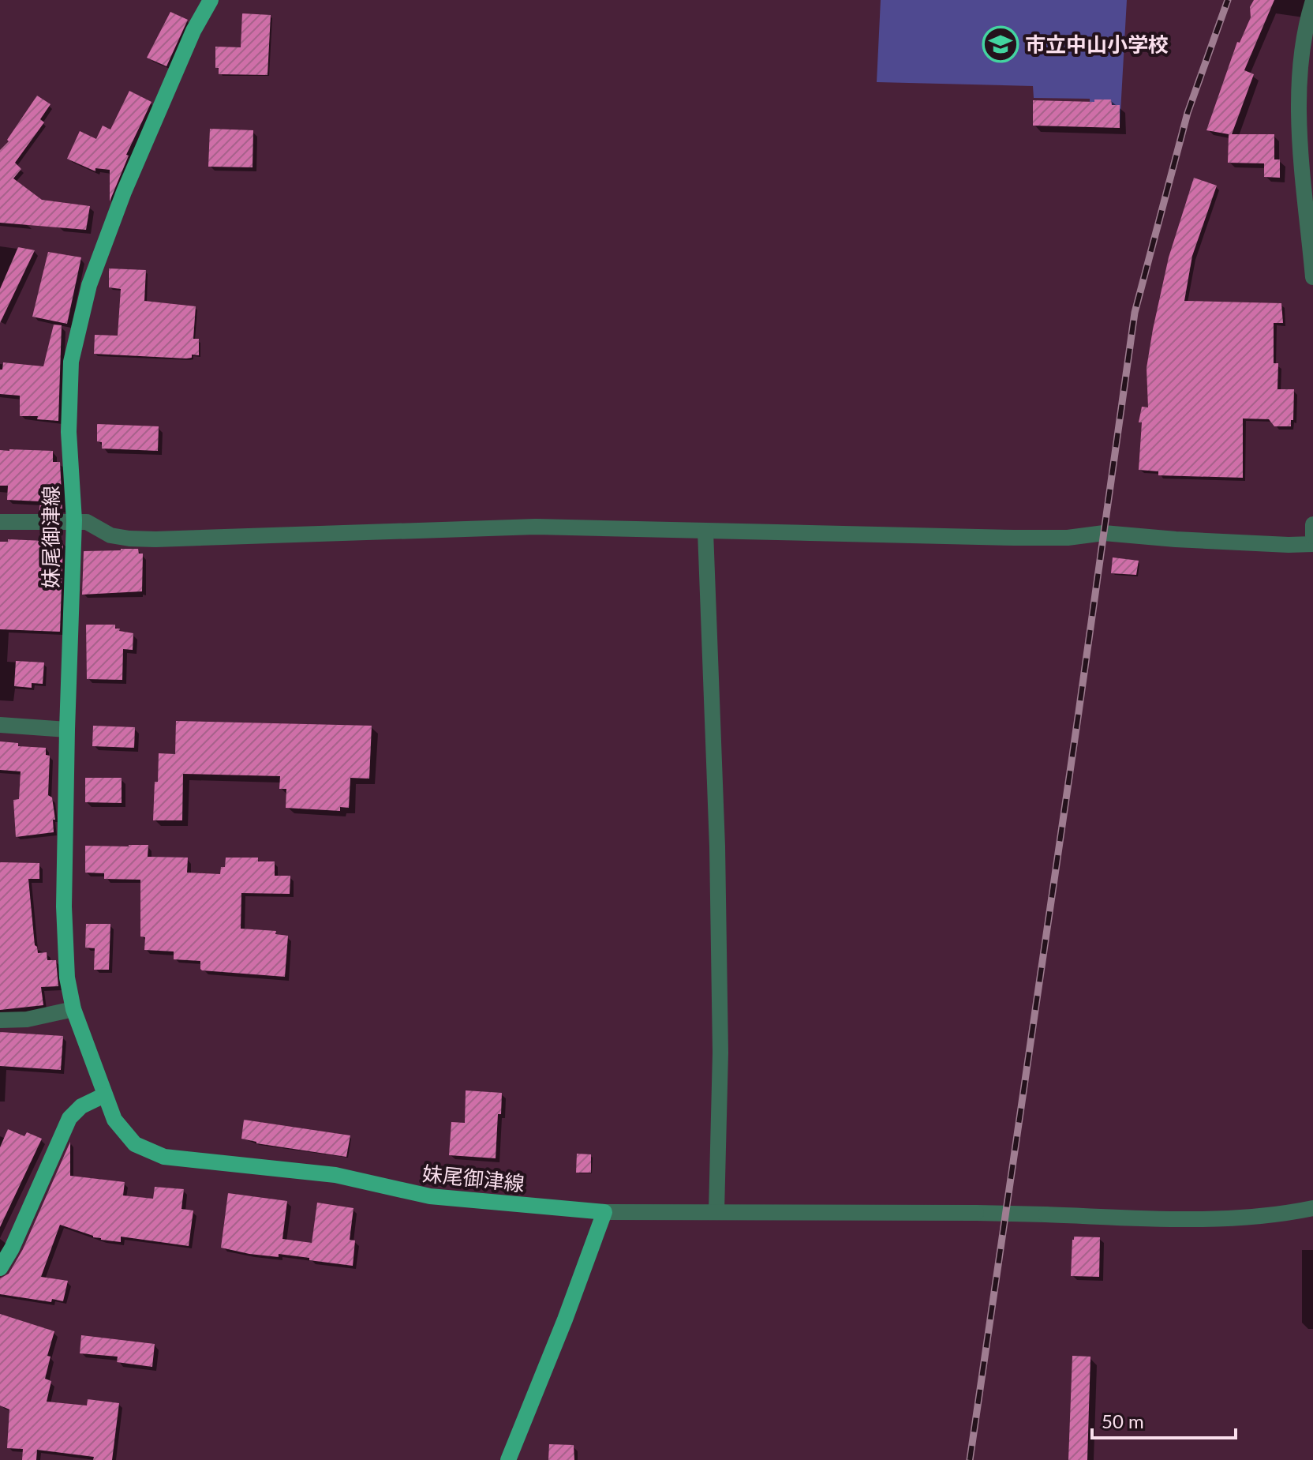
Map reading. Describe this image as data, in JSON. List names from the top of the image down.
{
  "streets": {
    "main road": ["妹尾御津線"]
  },
  "places": {
    "school or university": ["市立中山小学校"]
  },
  "scale_bar": "50 m"
}
